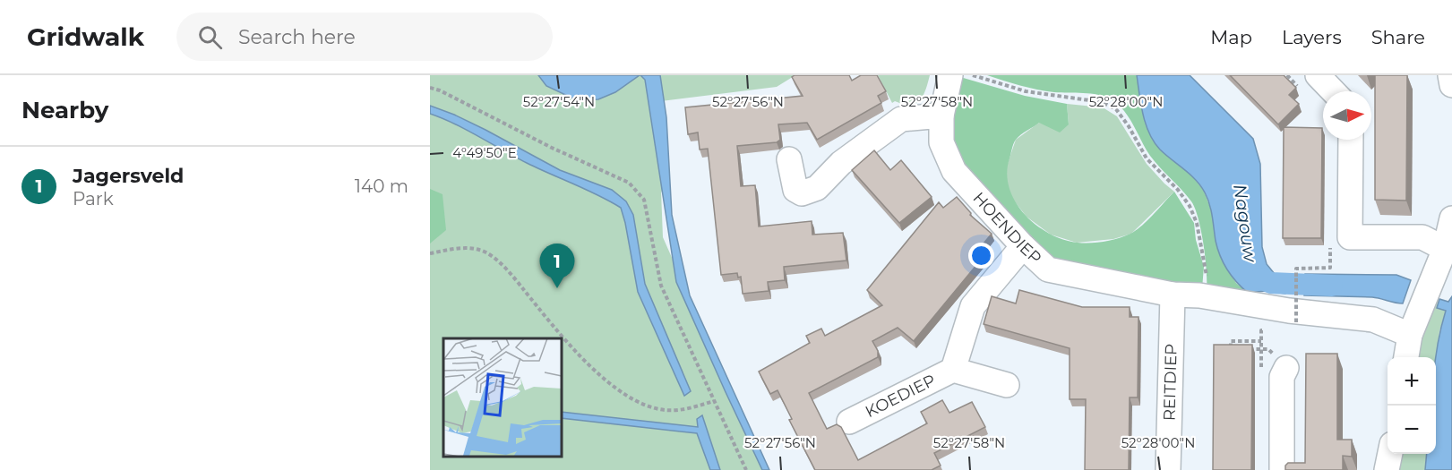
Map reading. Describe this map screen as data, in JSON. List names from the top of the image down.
{
  "streets": {
    "street": ["HOENDIEP", "REITDIEP", "KOEDIEP"]
  },
  "crossings": [
    ["HOENDIEP", "REITDIEP"],
    ["HOENDIEP", "KOEDIEP"]
  ],
  "water": ["Nagouw"],
  "north": "right",
  "page": {
    "header": "Gridwalk",
    "search": "Search here",
    "nav": ["Map", "Layers", "Share"],
    "heading": "Nearby",
    "list": [
      {
        "mark": "1",
        "name": "Jagersveld",
        "note": "Park",
        "value": "140 m"
      }
    ],
    "pins": "1",
    "map_buttons": ["+", "−"]
  },
  "coordinates": [
    "52°27'54\"N",
    "52°27'56\"N",
    "52°27'58\"N",
    "52°28'00\"N",
    "4°49'50\"E"
  ]
}
